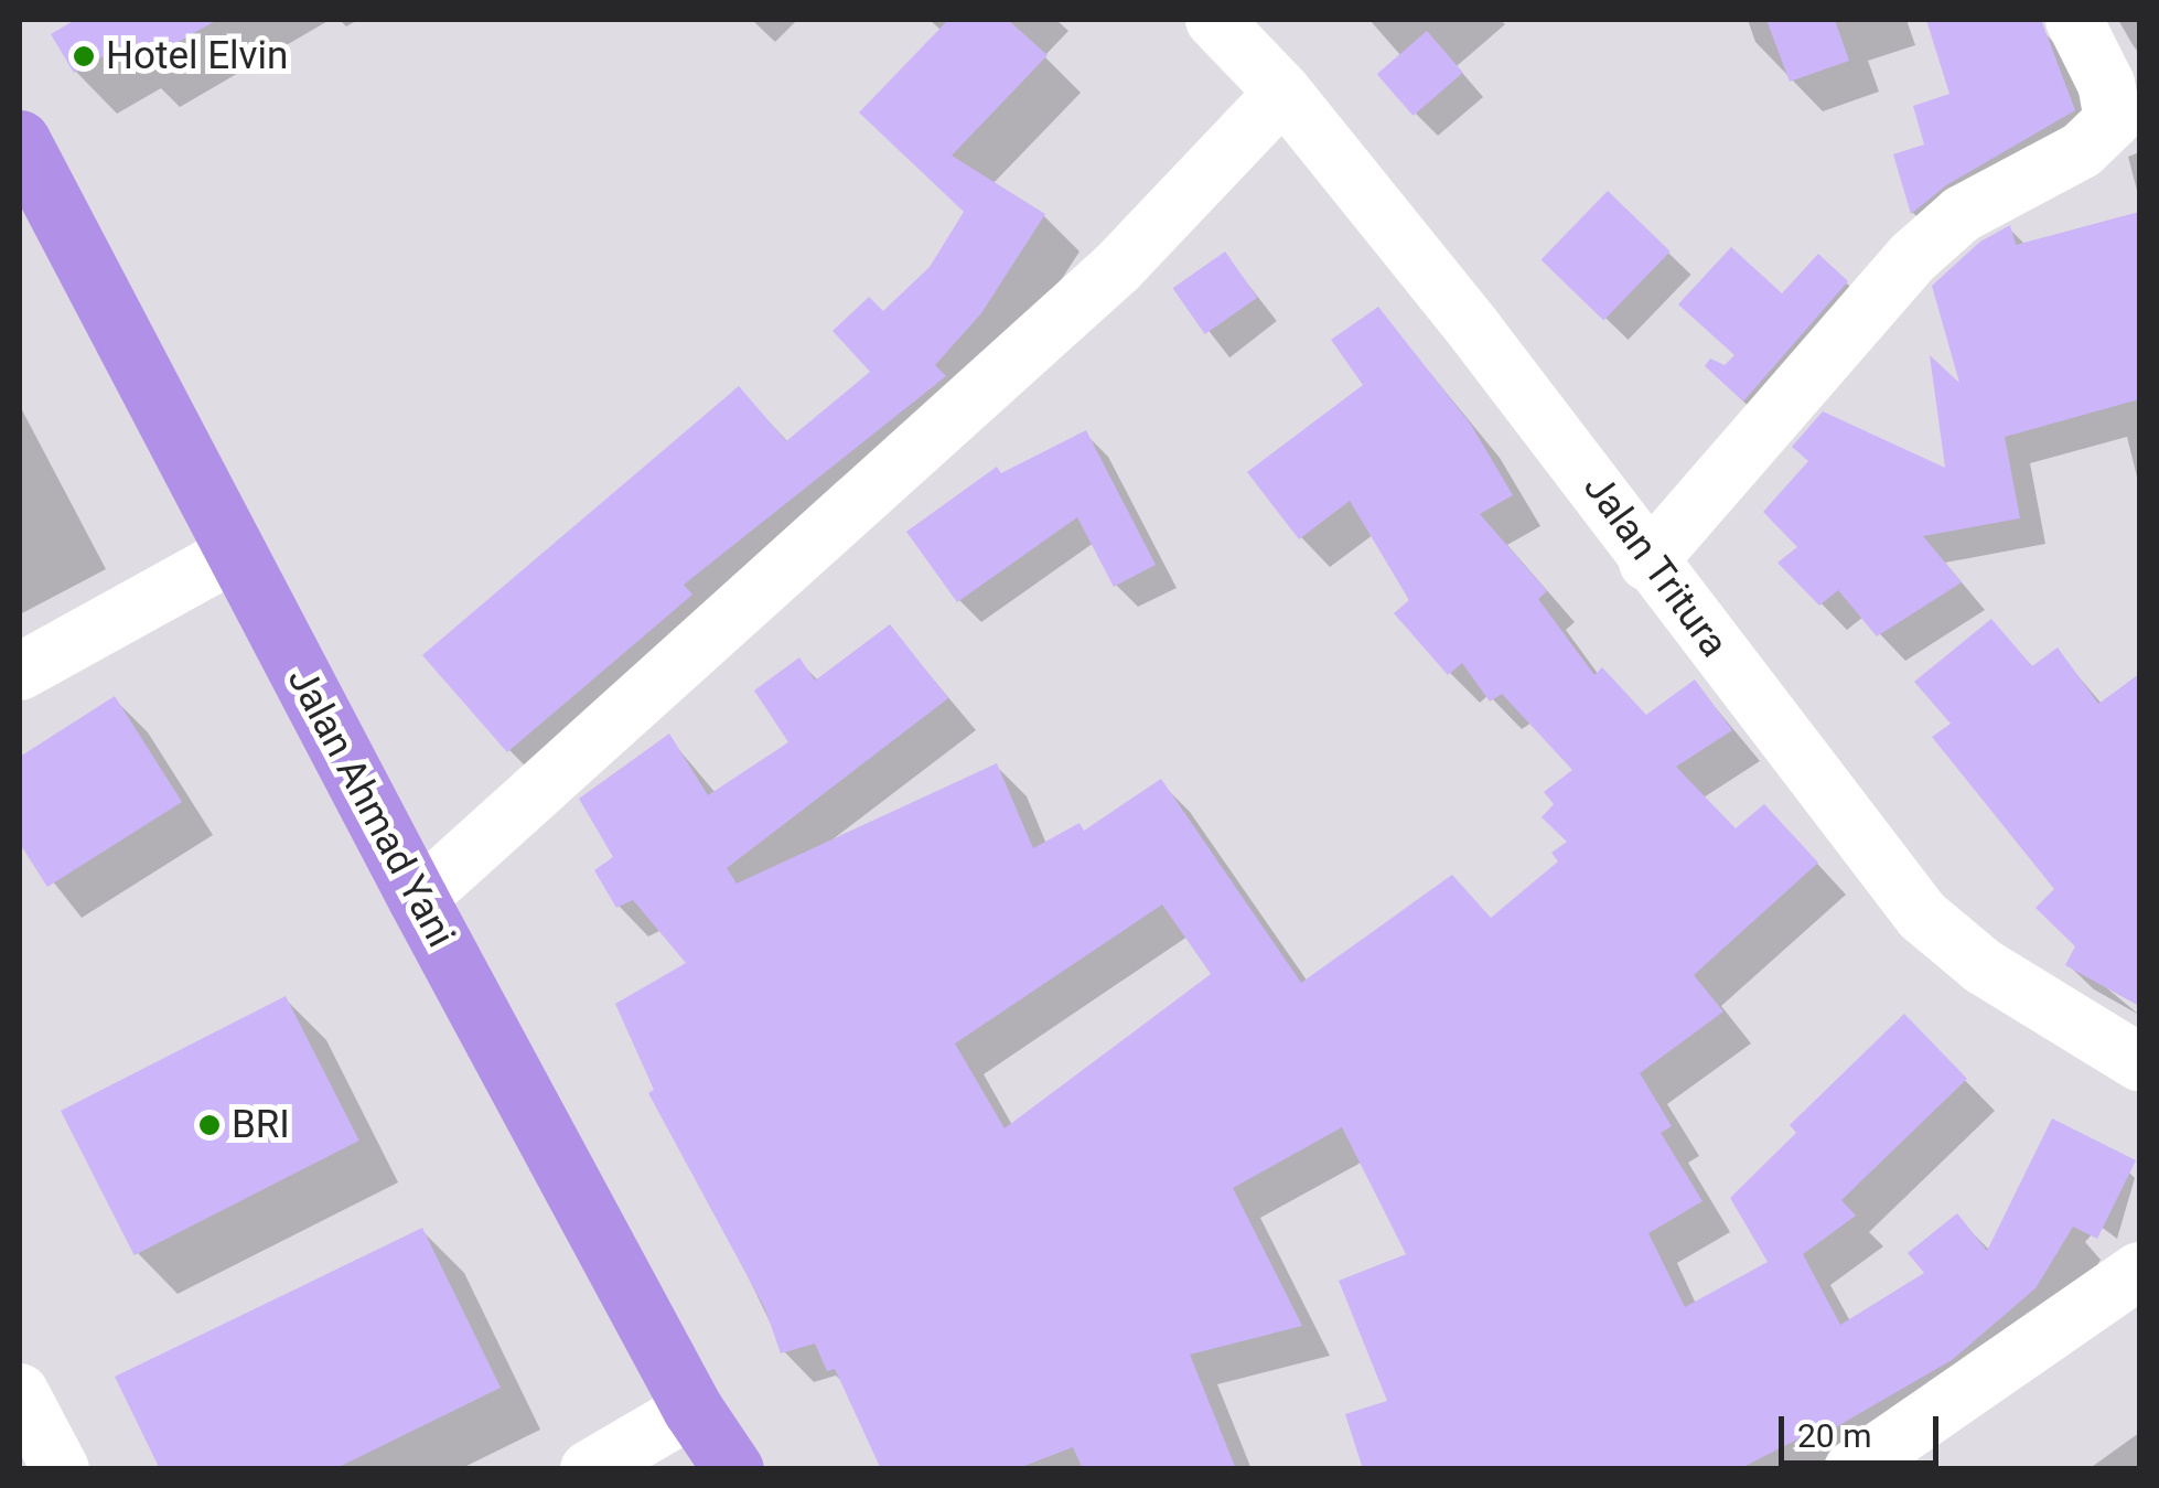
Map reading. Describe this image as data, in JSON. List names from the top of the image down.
{
  "streets": {
    "highway": ["Jalan Ahmad Yani"],
    "street": ["Jalan Tritura"]
  },
  "places": ["Hotel Elvin", "BRI"],
  "scale_bar": "20 m"
}
